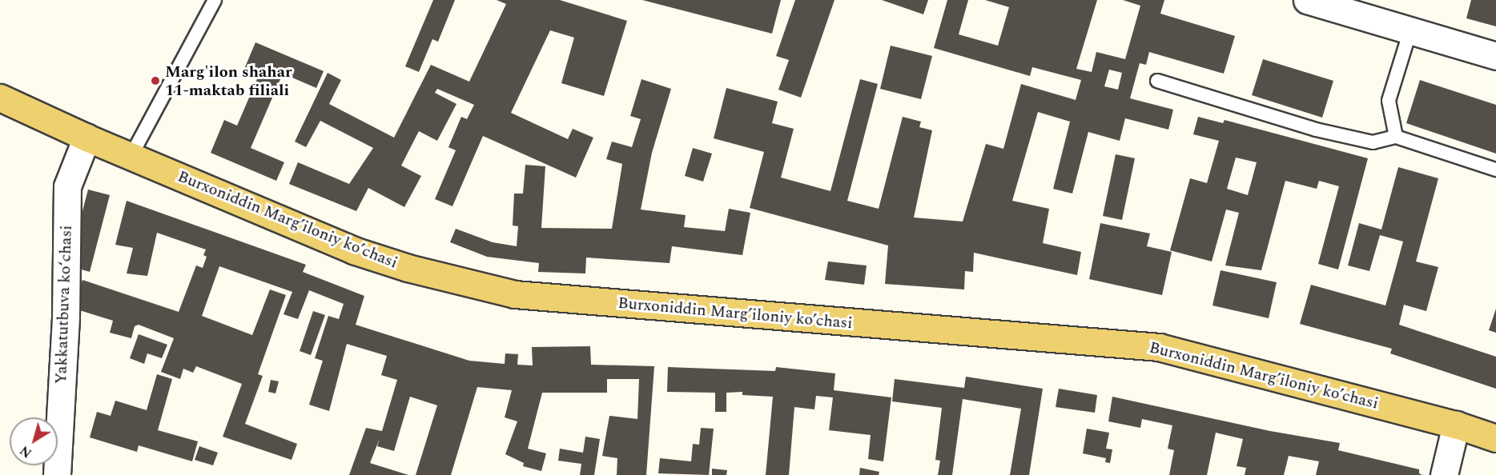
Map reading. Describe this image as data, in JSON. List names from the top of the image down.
{
  "streets": {
    "main road": ["Burxoniddin Marg’iloniy ko’chasi"],
    "street": ["Yakkatutbuva koʻchasi"]
  },
  "crossings": [
    ["Burxoniddin Marg’iloniy ko’chasi", "Yakkatutbuva koʻchasi"]
  ],
  "places": ["Marg'ilon shahar 11-maktab filiali"],
  "north": "bottom left"
}
